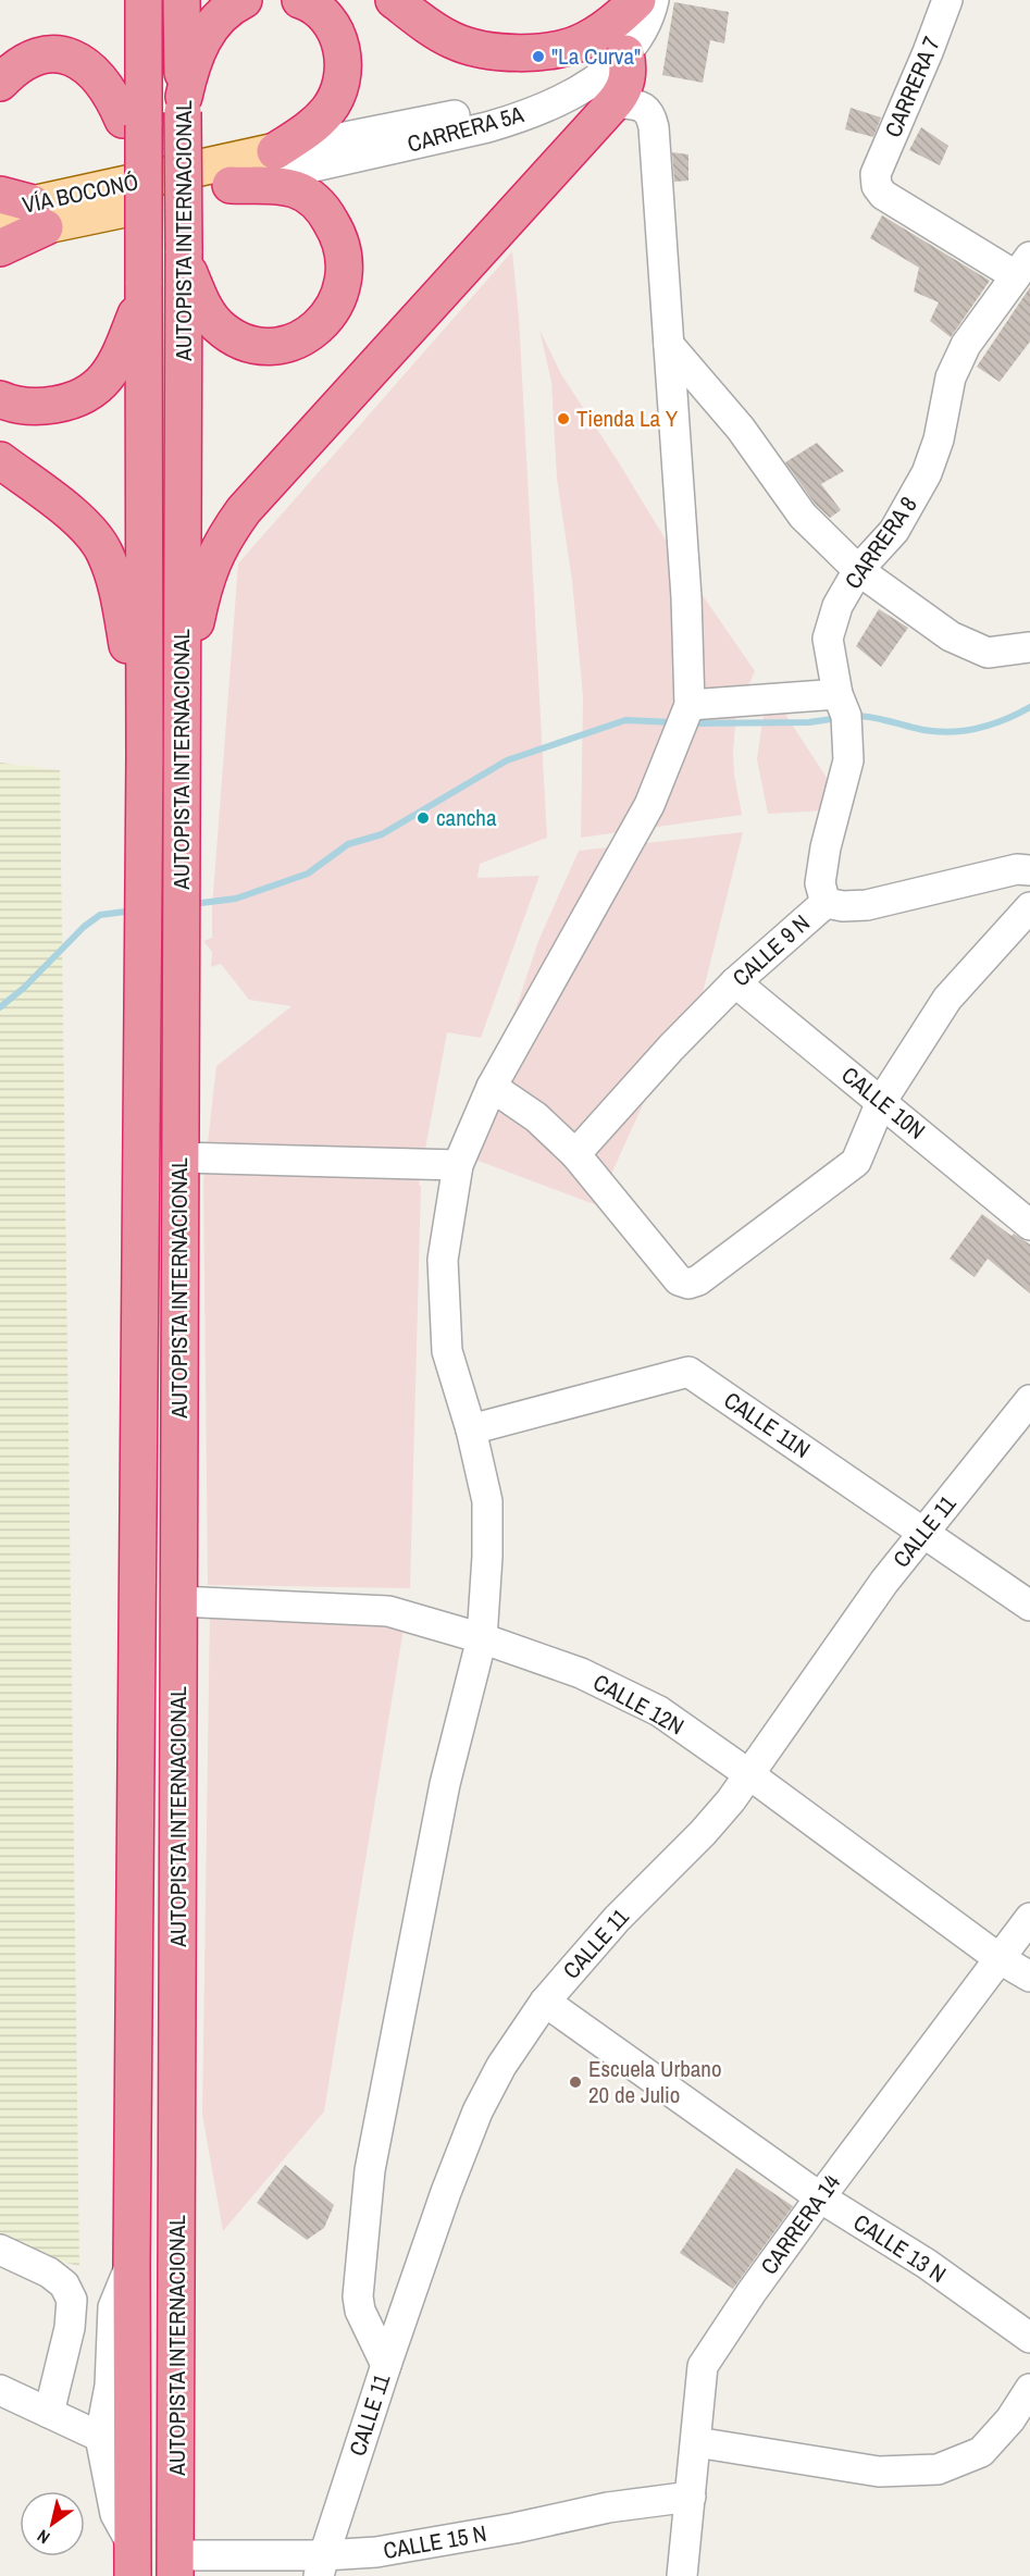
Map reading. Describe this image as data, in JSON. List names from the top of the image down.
{
  "streets": {
    "highway": ["AUTOPISTA INTERNACIONAL"],
    "main road": ["VÍA BOCONÓ"],
    "street": [
      "CARRERA 7",
      "CARRERA 5A",
      "CARRERA 8",
      "CALLE 9 N",
      "CALLE 10N",
      "CALLE 11N",
      "CALLE 11",
      "CALLE 12N",
      "CARRERA 14",
      "CALLE 13 N",
      "CALLE 15 N"
    ]
  },
  "crossings": [
    ["CARRERA 7", "CARRERA 8"],
    ["CARRERA 5A", "VÍA BOCONÓ"],
    ["AUTOPISTA INTERNACIONAL", "CALLE 12N"],
    ["AUTOPISTA INTERNACIONAL", "CALLE 15 N"],
    ["CARRERA 8", "CALLE 9 N"],
    ["CALLE 9 N", "CALLE 10N"],
    ["CALLE 11N", "CALLE 11"],
    ["CALLE 11", "CALLE 12N"],
    ["CALLE 11", "CALLE 13 N"],
    ["CALLE 11", "CALLE 15 N"],
    ["CALLE 12N", "CARRERA 14"],
    ["CARRERA 14", "CALLE 13 N"],
    ["CARRERA 14", "CALLE 15 N"]
  ],
  "places": [
    "\"La Curva\"",
    "Tienda La Y",
    "cancha",
    "Escuela Urbano 20 de Julio"
  ],
  "north": "bottom left"
}
